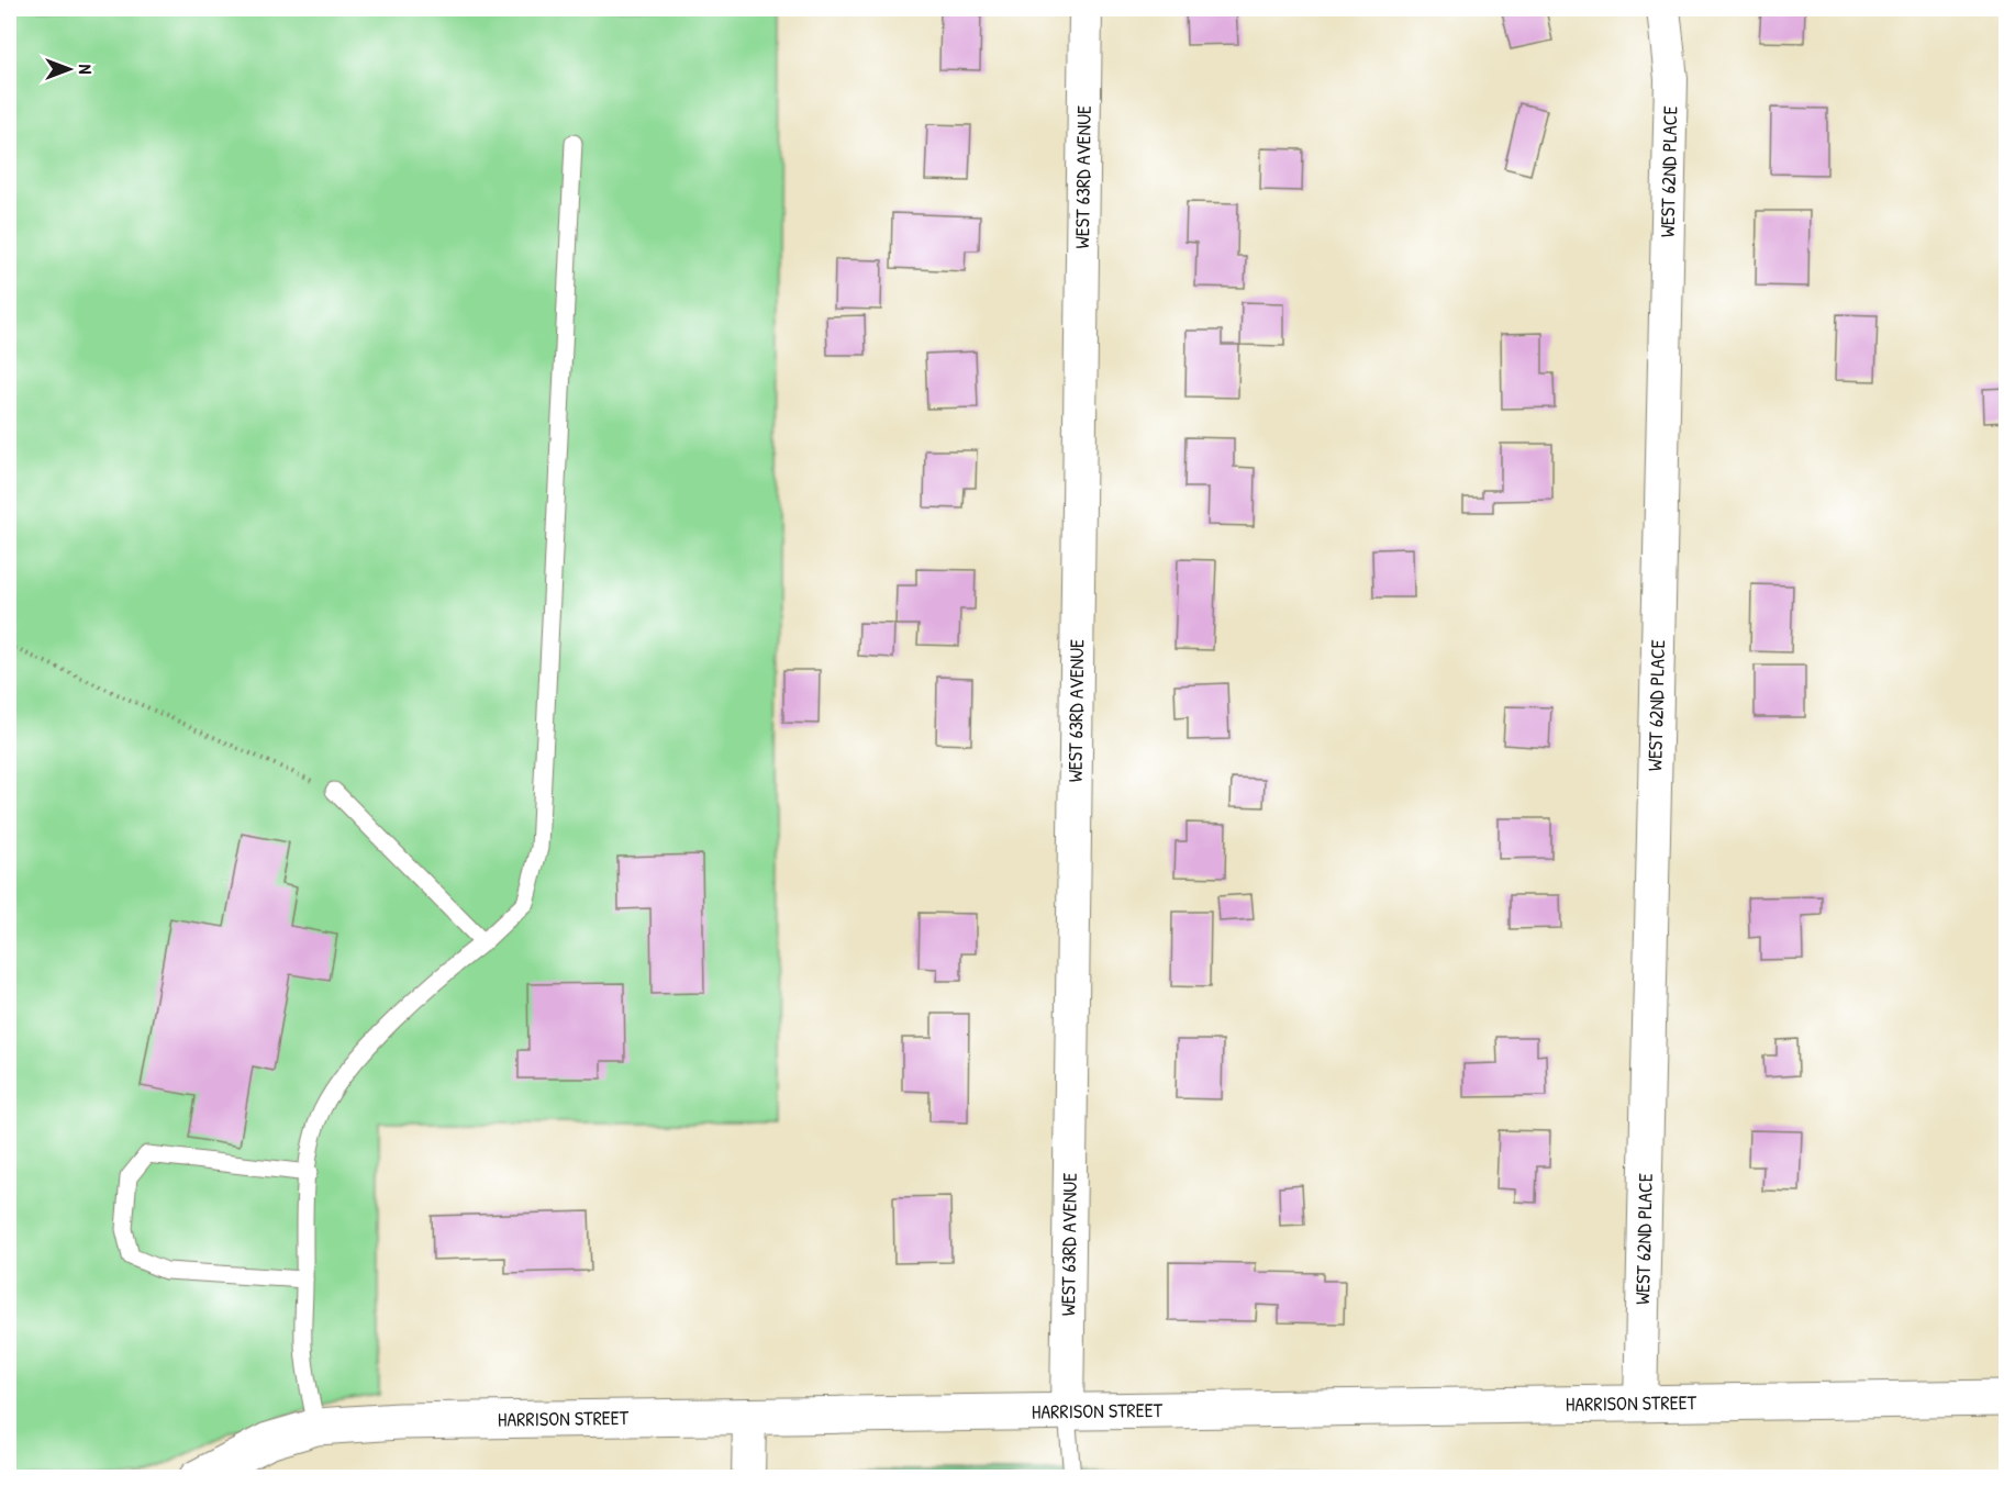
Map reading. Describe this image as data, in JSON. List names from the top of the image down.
{
  "streets": {
    "street": ["WEST 62ND PLACE", "WEST 63RD AVENUE", "HARRISON STREET"]
  },
  "crossings": [
    ["WEST 62ND PLACE", "HARRISON STREET"],
    ["WEST 63RD AVENUE", "HARRISON STREET"]
  ],
  "north": "right"
}
